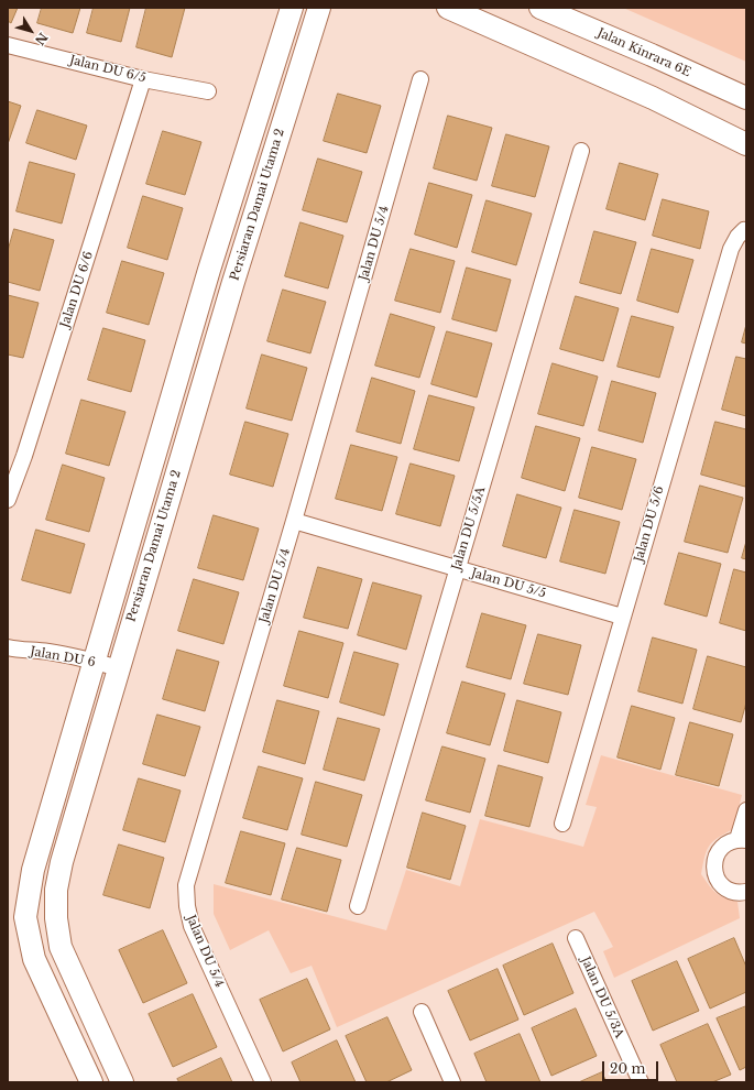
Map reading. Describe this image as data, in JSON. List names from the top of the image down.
{
  "streets": {
    "street": [
      "Jalan Kinrara 6E",
      "Jalan DU 6/5",
      "Persiaran Damai Utama 2",
      "Jalan DU 5/4",
      "Jalan DU 6/6",
      "Jalan DU 5/6",
      "Jalan DU 5/5A",
      "Jalan DU 5/5",
      "Jalan DU 6",
      "Jalan DU 5/3A"
    ]
  },
  "crossings": [
    ["Jalan DU 6/5", "Jalan DU 6/6"],
    ["Persiaran Damai Utama 2", "Jalan DU 6"],
    ["Jalan DU 5/4", "Jalan DU 5/5"],
    ["Jalan DU 5/6", "Jalan DU 5/5"],
    ["Jalan DU 5/5A", "Jalan DU 5/5"]
  ],
  "scale_bar": "20 m",
  "north": "bottom right"
}
